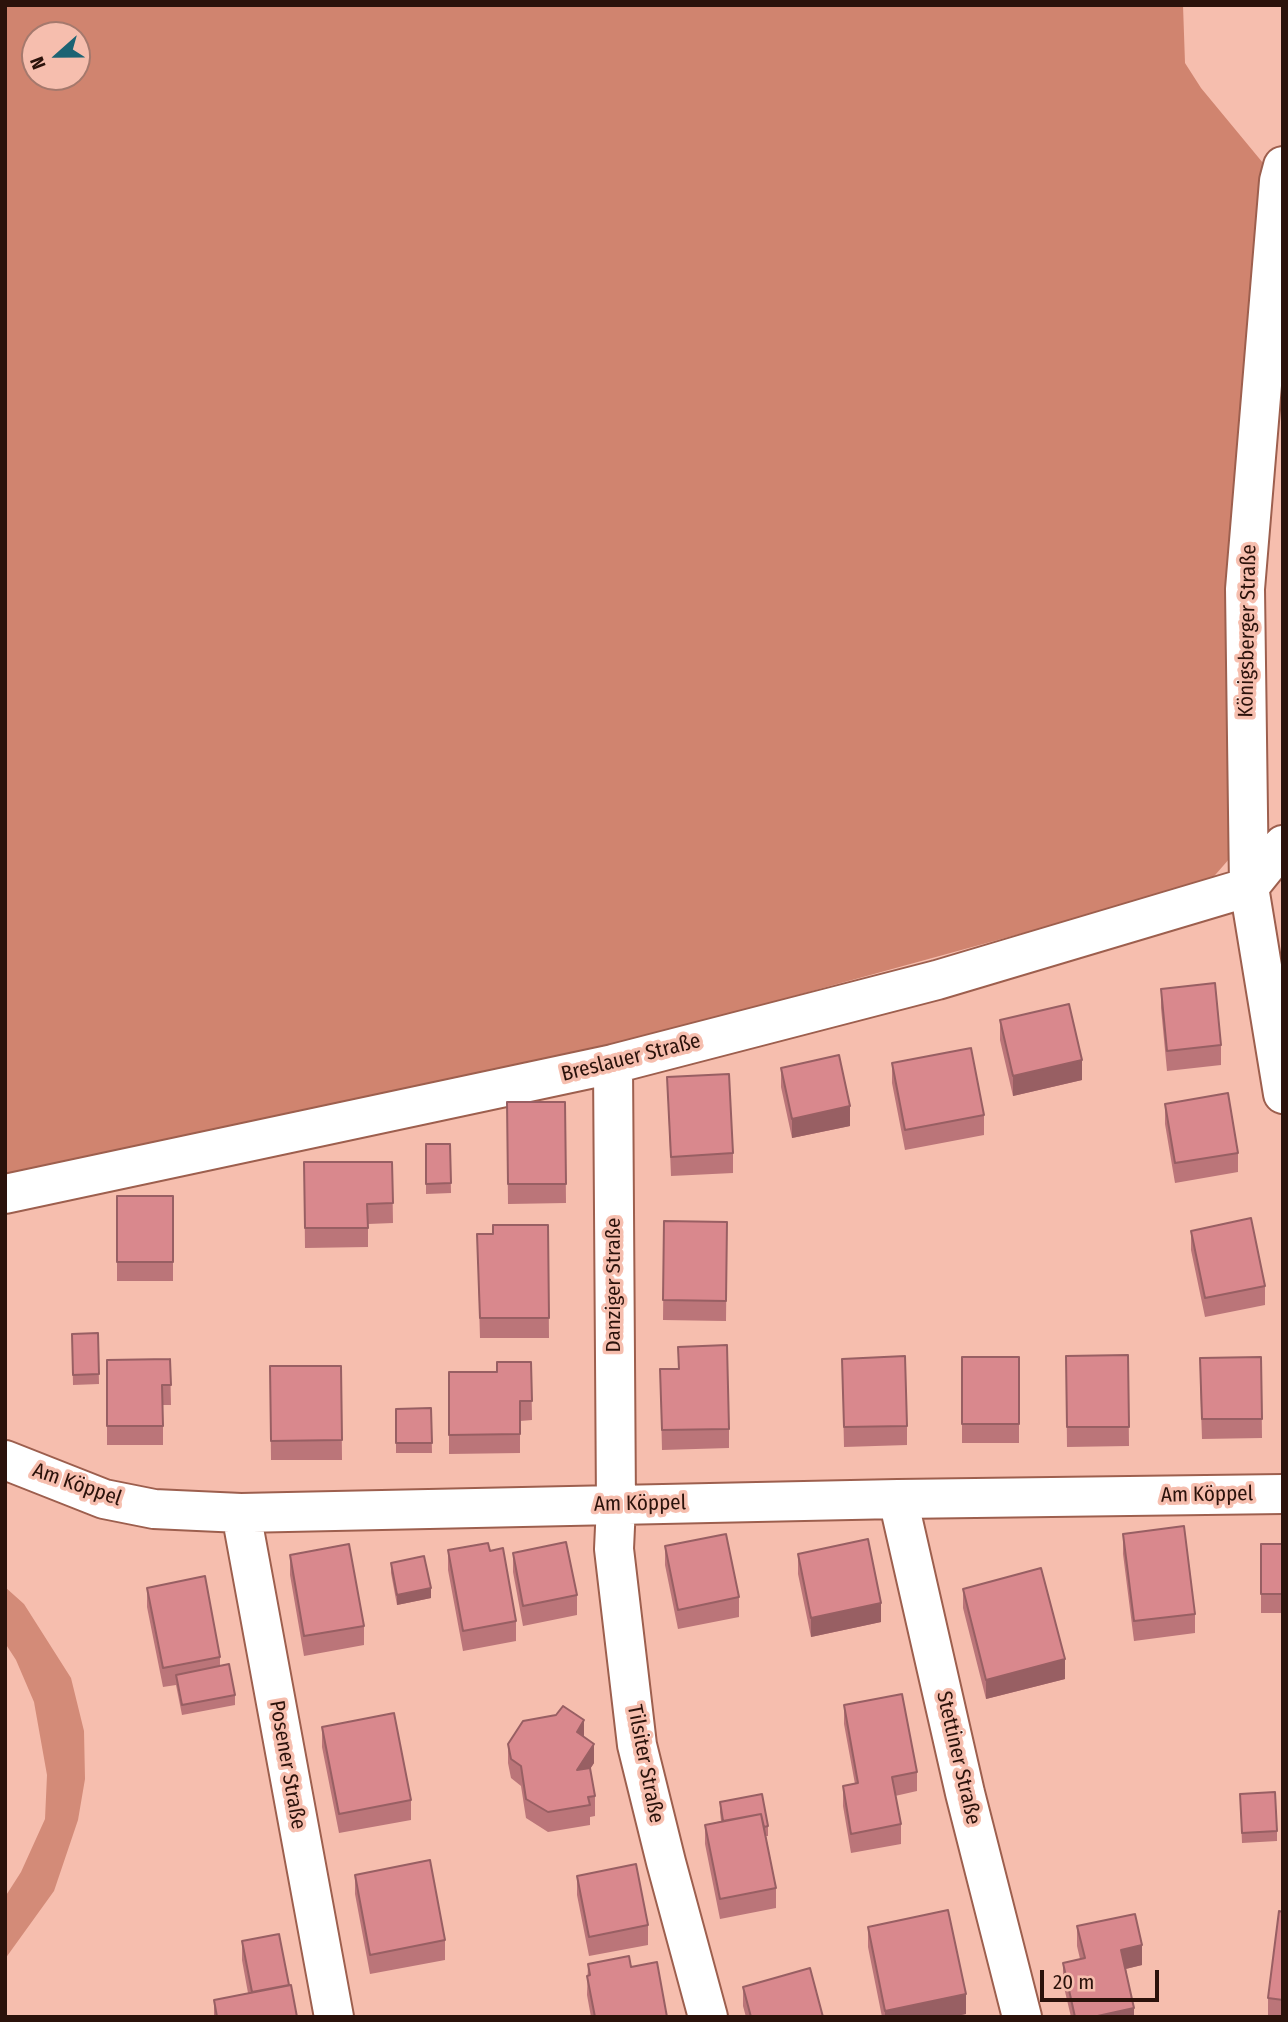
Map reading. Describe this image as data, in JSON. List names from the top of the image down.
{
  "streets": {
    "street": [
      "Königsberger Straße",
      "Breslauer Straße",
      "Danziger Straße",
      "Am Köppel",
      "Stettiner Straße",
      "Tilsiter Straße",
      "Posener Straße"
    ]
  },
  "crossings": [
    ["Königsberger Straße", "Breslauer Straße"],
    ["Breslauer Straße", "Danziger Straße"],
    ["Danziger Straße", "Am Köppel"],
    ["Danziger Straße", "Tilsiter Straße"],
    ["Am Köppel", "Stettiner Straße"],
    ["Am Köppel", "Tilsiter Straße"],
    ["Am Köppel", "Posener Straße"]
  ],
  "scale_bar": "20 m",
  "north": "left"
}
